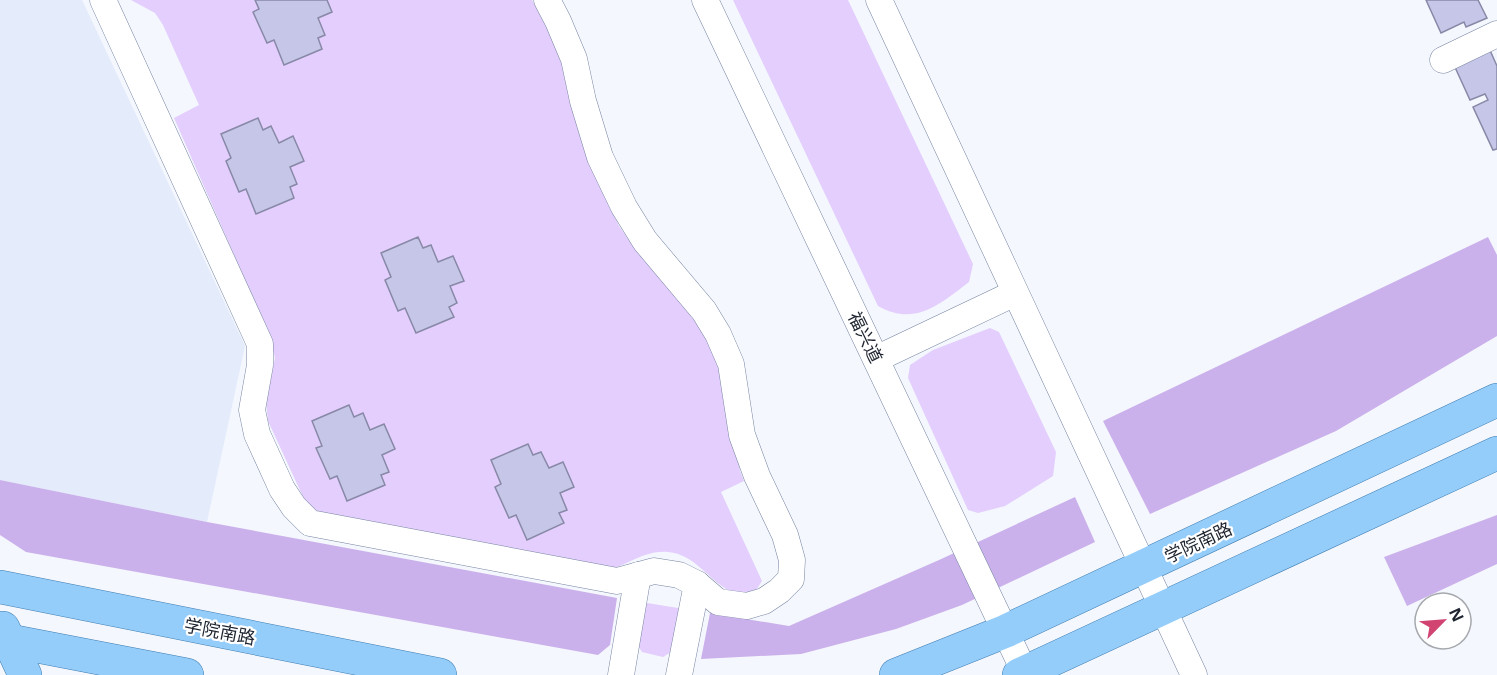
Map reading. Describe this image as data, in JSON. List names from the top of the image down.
{
  "streets": {
    "main road": ["学院南路"],
    "street": ["福兴道"]
  },
  "crossings": [
    ["福兴道", "学院南路"]
  ],
  "north": "top right"
}
